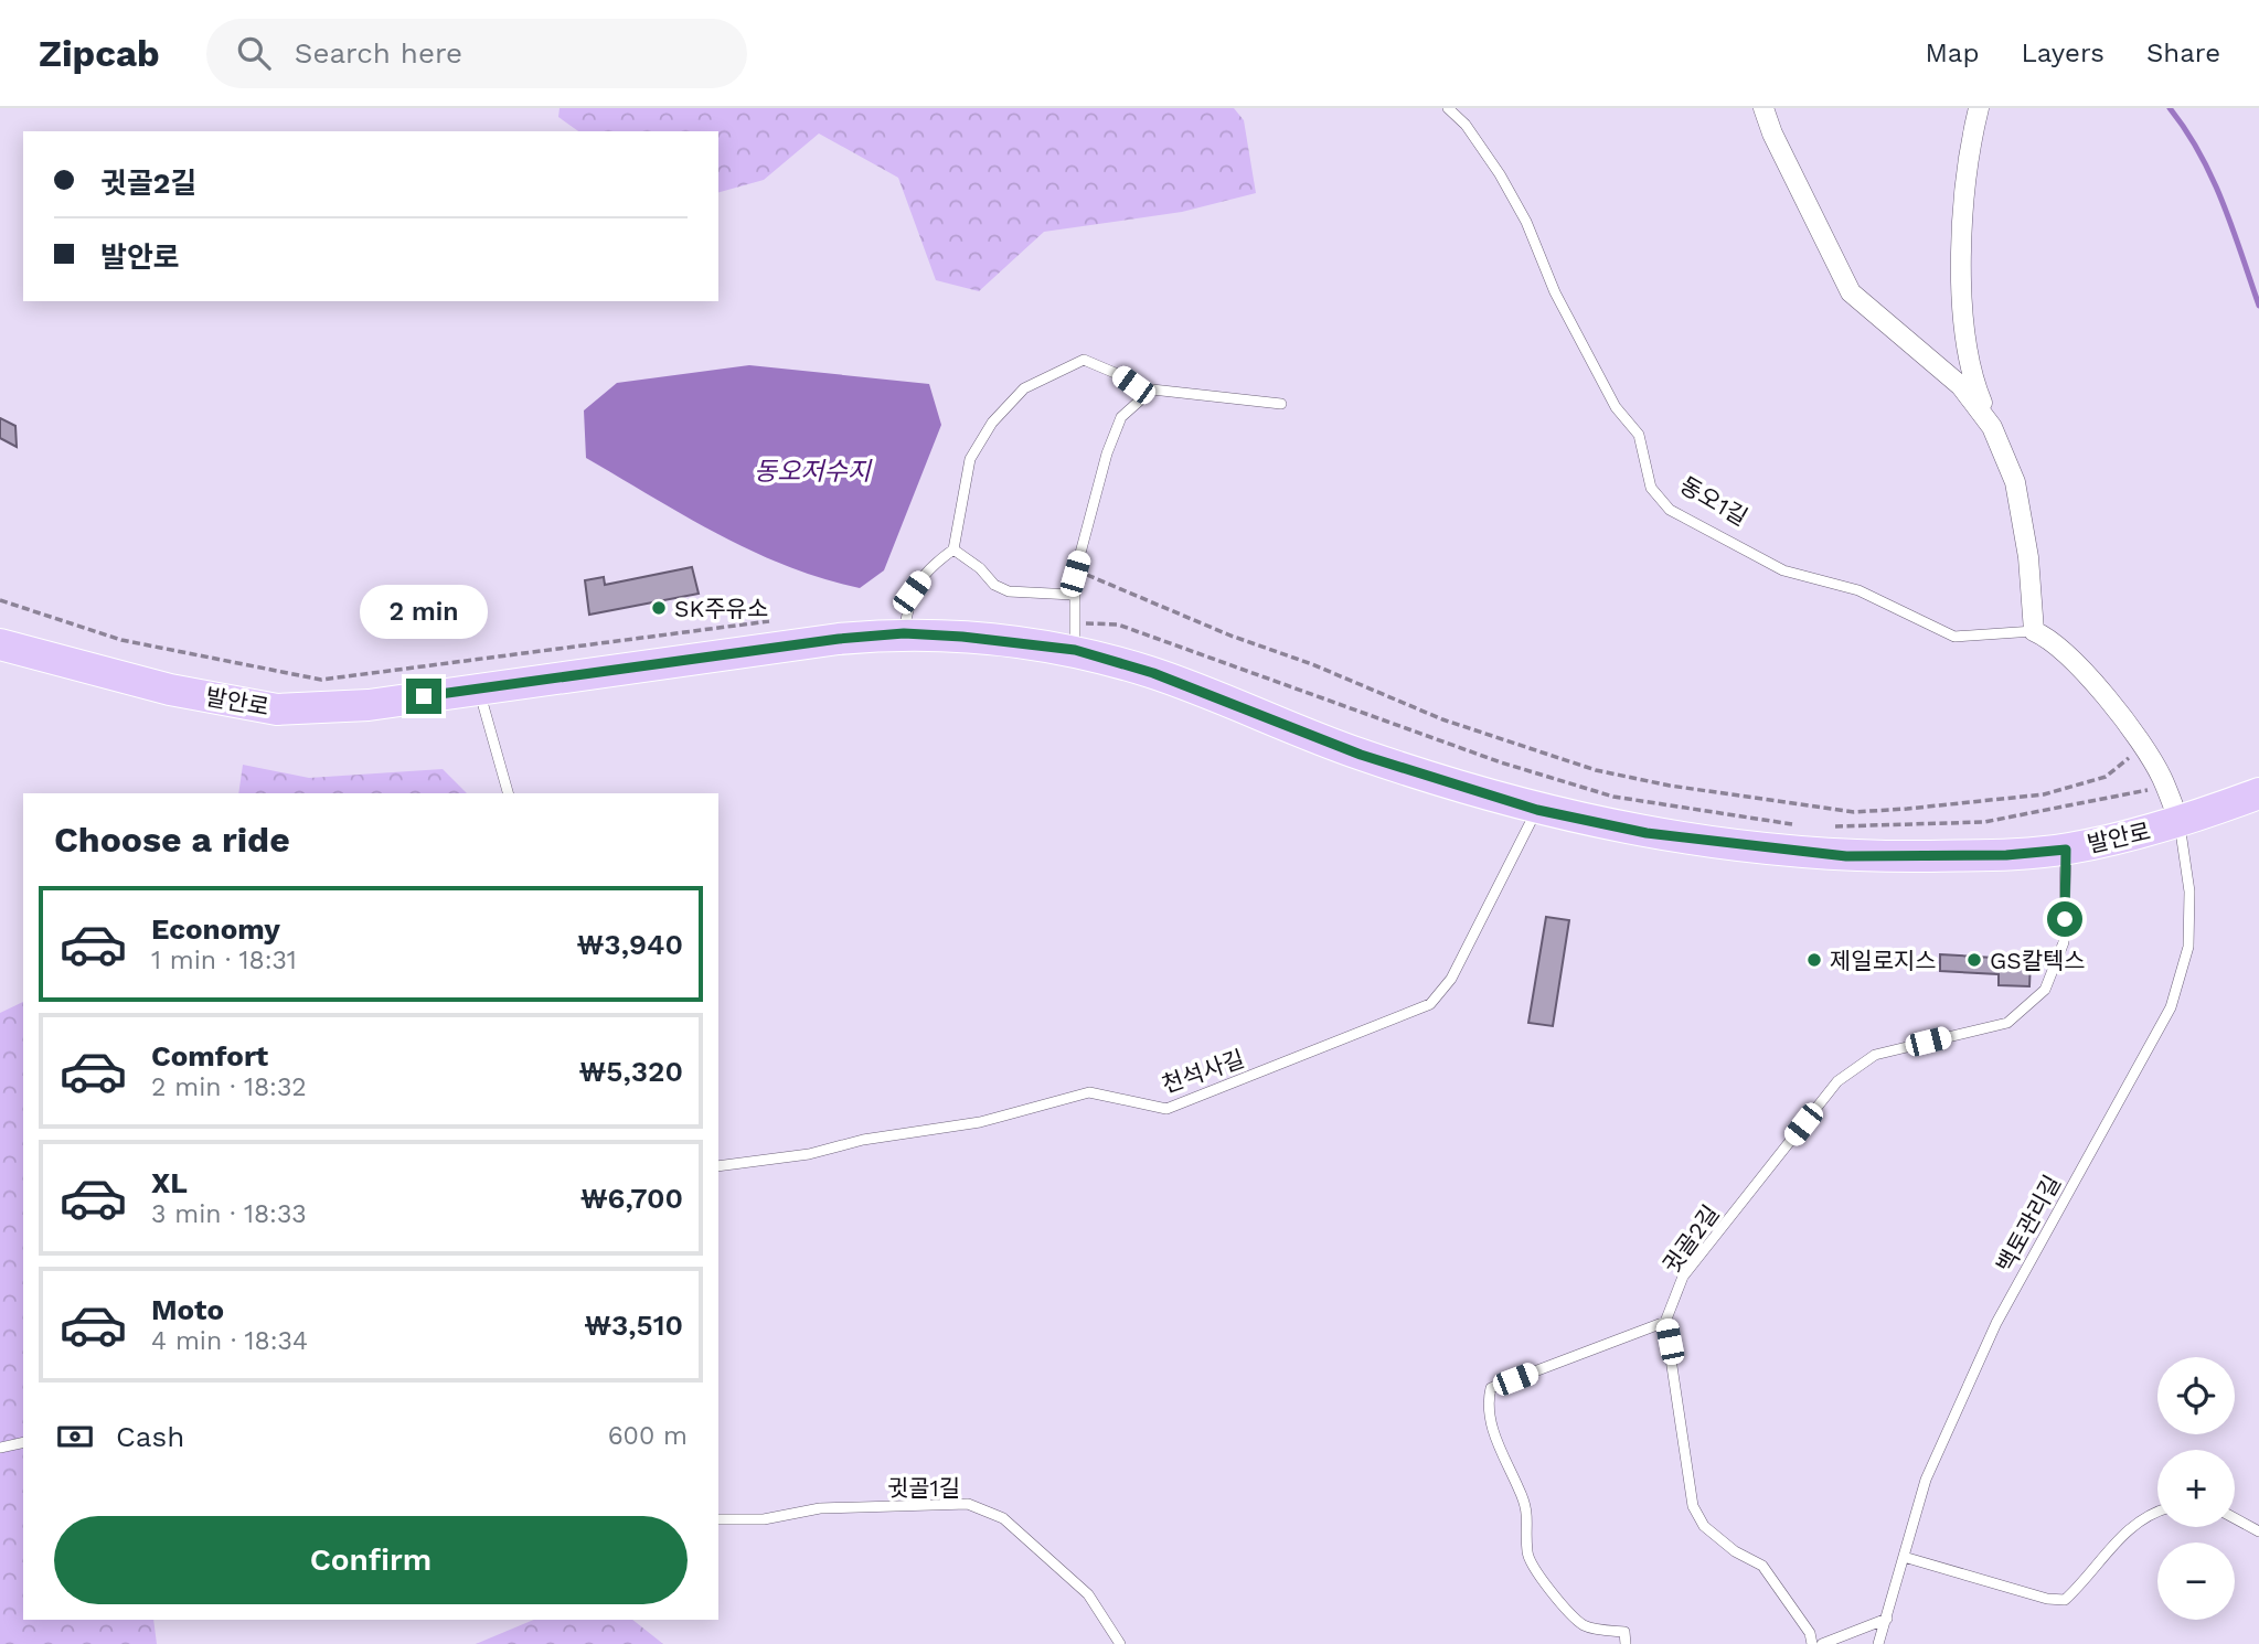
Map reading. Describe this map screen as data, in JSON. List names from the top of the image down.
{
  "streets": {
    "main road": ["발안로"],
    "lane": [
      "동오1길",
      "천석사길",
      "백토관리길",
      "귓골2길",
      "귓골1길"
    ]
  },
  "crossings": [
    ["발안로", "천석사길"],
    ["발안로", "백토관리길"],
    ["발안로", "귓골2길"]
  ],
  "water": ["동오저수지"],
  "places": ["SK주유소", "제일로지스", "GS칼텍스"],
  "page": {
    "header": "Zipcab",
    "search": "Search here",
    "nav": ["Map", "Layers", "Share"],
    "banner": ["귓골2길", "발안로"],
    "bubble": "2 min",
    "heading": "Choose a ride",
    "list": [
      {
        "name": "Economy",
        "note": "1 min · 18:31",
        "value": "₩3,940"
      },
      {
        "name": "Comfort",
        "note": "2 min · 18:32",
        "value": "₩5,320"
      },
      {
        "name": "XL",
        "note": "3 min · 18:33",
        "value": "₩6,700"
      },
      {
        "name": "Moto",
        "note": "4 min · 18:34",
        "value": "₩3,510"
      }
    ],
    "map_buttons": ["+", "−"],
    "pay": ["Cash", "600 m"],
    "buttons": "Confirm"
  }
}
